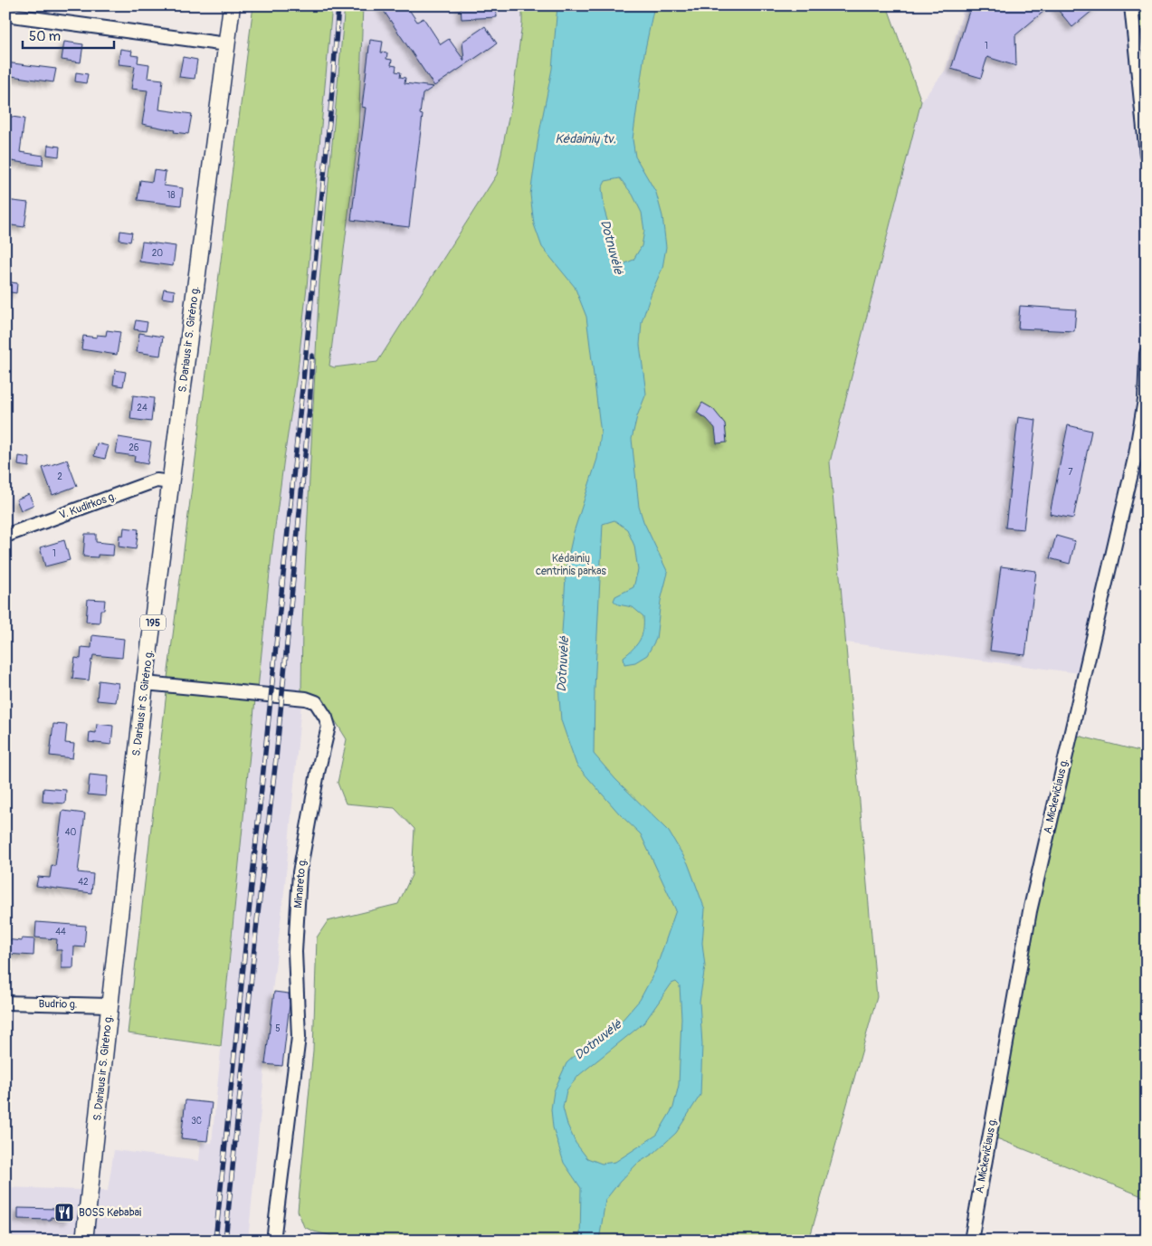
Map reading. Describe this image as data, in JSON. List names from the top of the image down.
{
  "streets": {
    "main road": ["S. Dariaus ir S. Girėno g.", "195"],
    "street": [
      "V. Kudirkos g.",
      "A. Mickevičiaus g.",
      "Minareto g.",
      "Budrio g."
    ]
  },
  "crossings": [
    ["S. Dariaus ir S. Girėno g.", "V. Kudirkos g."],
    ["S. Dariaus ir S. Girėno g.", "Minareto g."],
    ["S. Dariaus ir S. Girėno g.", "Budrio g."]
  ],
  "water": ["Kėdainių tv.", "Dotnuvėlė"],
  "parks": ["Kėdainių centrinis parkas"],
  "places": {
    "restaurant": ["BOSS Kebabai"]
  },
  "house_numbers": [
    "1",
    "18",
    "20",
    "24",
    "26",
    "7",
    "2",
    "1",
    "40",
    "42",
    "44",
    "5",
    "3C"
  ],
  "scale_bar": "50 m"
}
